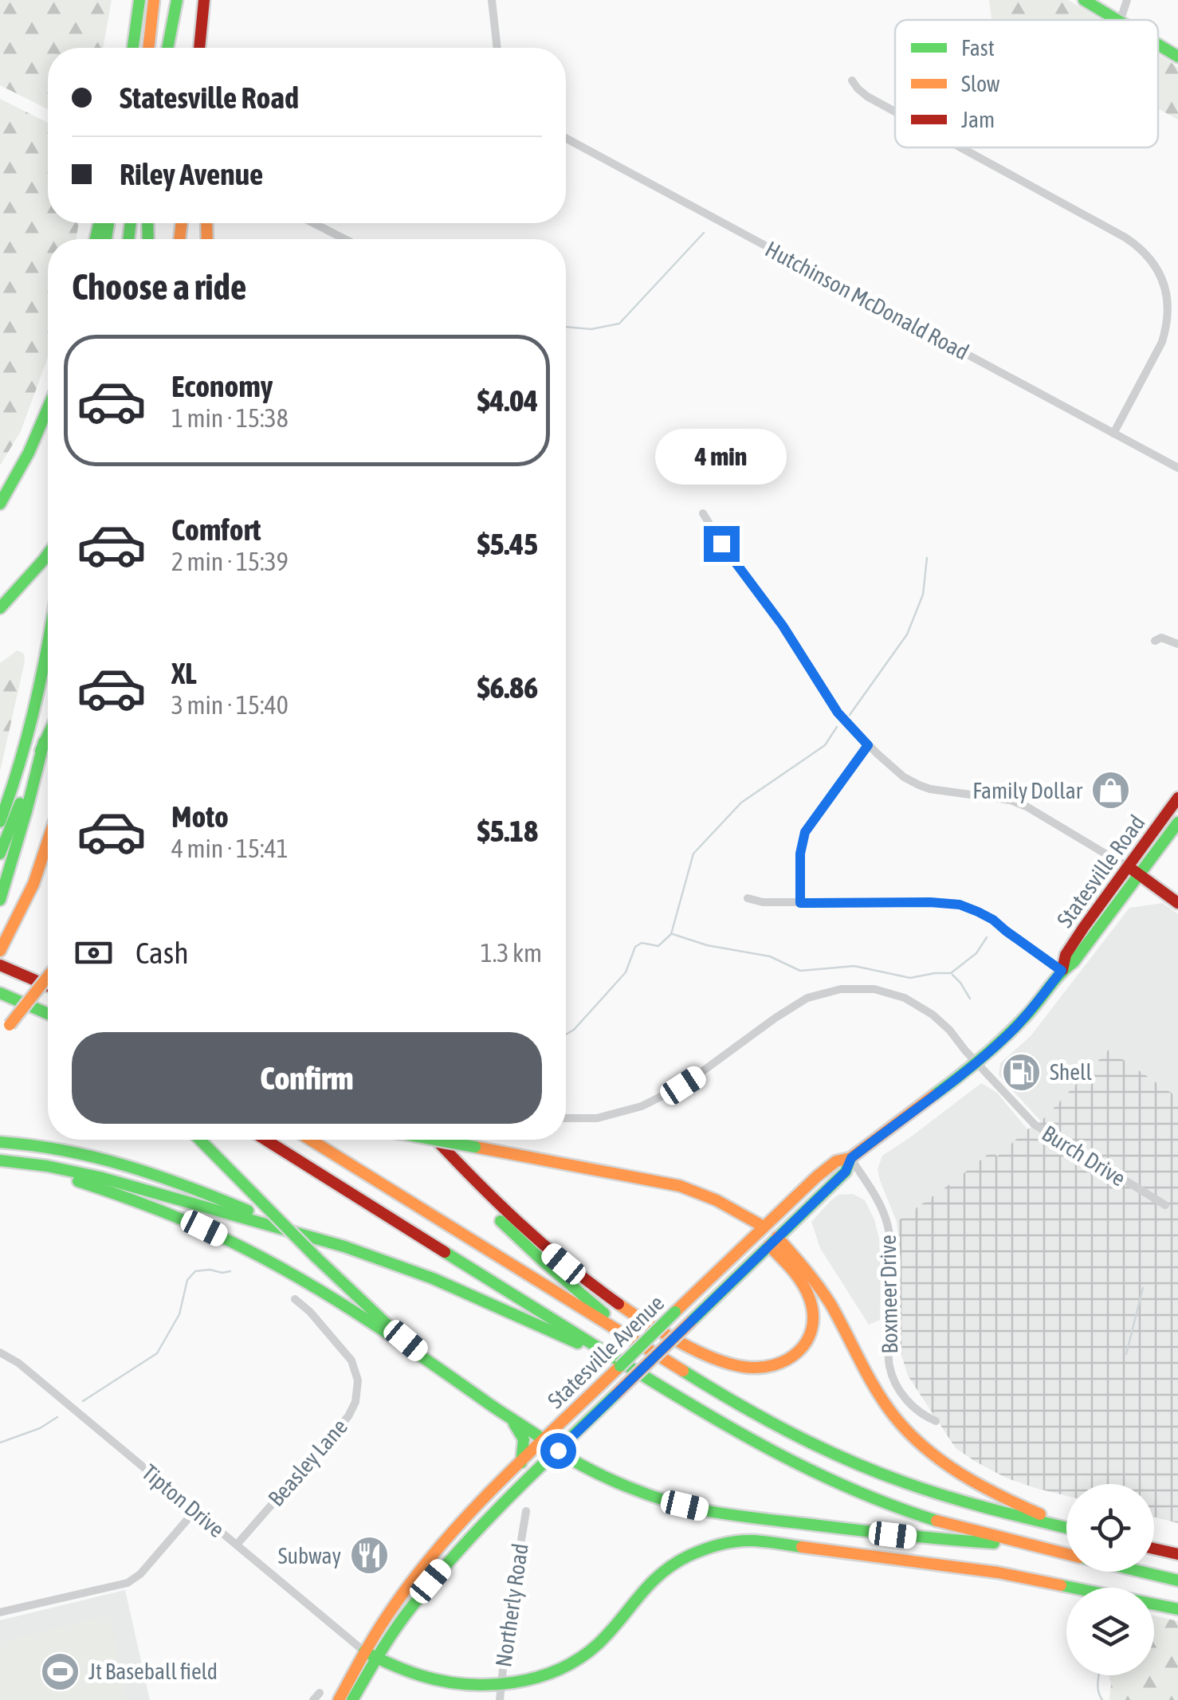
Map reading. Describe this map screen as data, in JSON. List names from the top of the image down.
{
  "streets": {
    "main road": ["Statesville Road", "Statesville Avenue"],
    "street": [
      "Hutchinson McDonald Road",
      "Burch Drive",
      "Boxmeer Drive",
      "Beasley Lane",
      "Tipton Drive",
      "Northerly Road"
    ]
  },
  "crossings": [
    ["Statesville Road", "Burch Drive"],
    ["Statesville Road", "Boxmeer Drive"],
    ["Statesville Road", "Statesville Avenue"],
    ["Statesville Avenue", "Tipton Drive"],
    ["Beasley Lane", "Tipton Drive"]
  ],
  "places": {
    "shop": ["Family Dollar"],
    "fuel station": ["Shell"],
    "restaurant": ["Subway"],
    "sports": ["Jt Baseball field"]
  },
  "legend": ["Fast", "Slow", "Jam"],
  "page": {
    "banner": ["Statesville Road", "Riley Avenue"],
    "heading": "Choose a ride",
    "list": [
      {
        "name": "Economy",
        "note": "1 min · 15:38",
        "value": "$4.04"
      },
      {
        "name": "Comfort",
        "note": "2 min · 15:39",
        "value": "$5.45"
      },
      {
        "name": "XL",
        "note": "3 min · 15:40",
        "value": "$6.86"
      },
      {
        "name": "Moto",
        "note": "4 min · 15:41",
        "value": "$5.18"
      }
    ],
    "bubble": "4 min",
    "pay": ["Cash", "1.3 km"],
    "buttons": "Confirm"
  }
}
